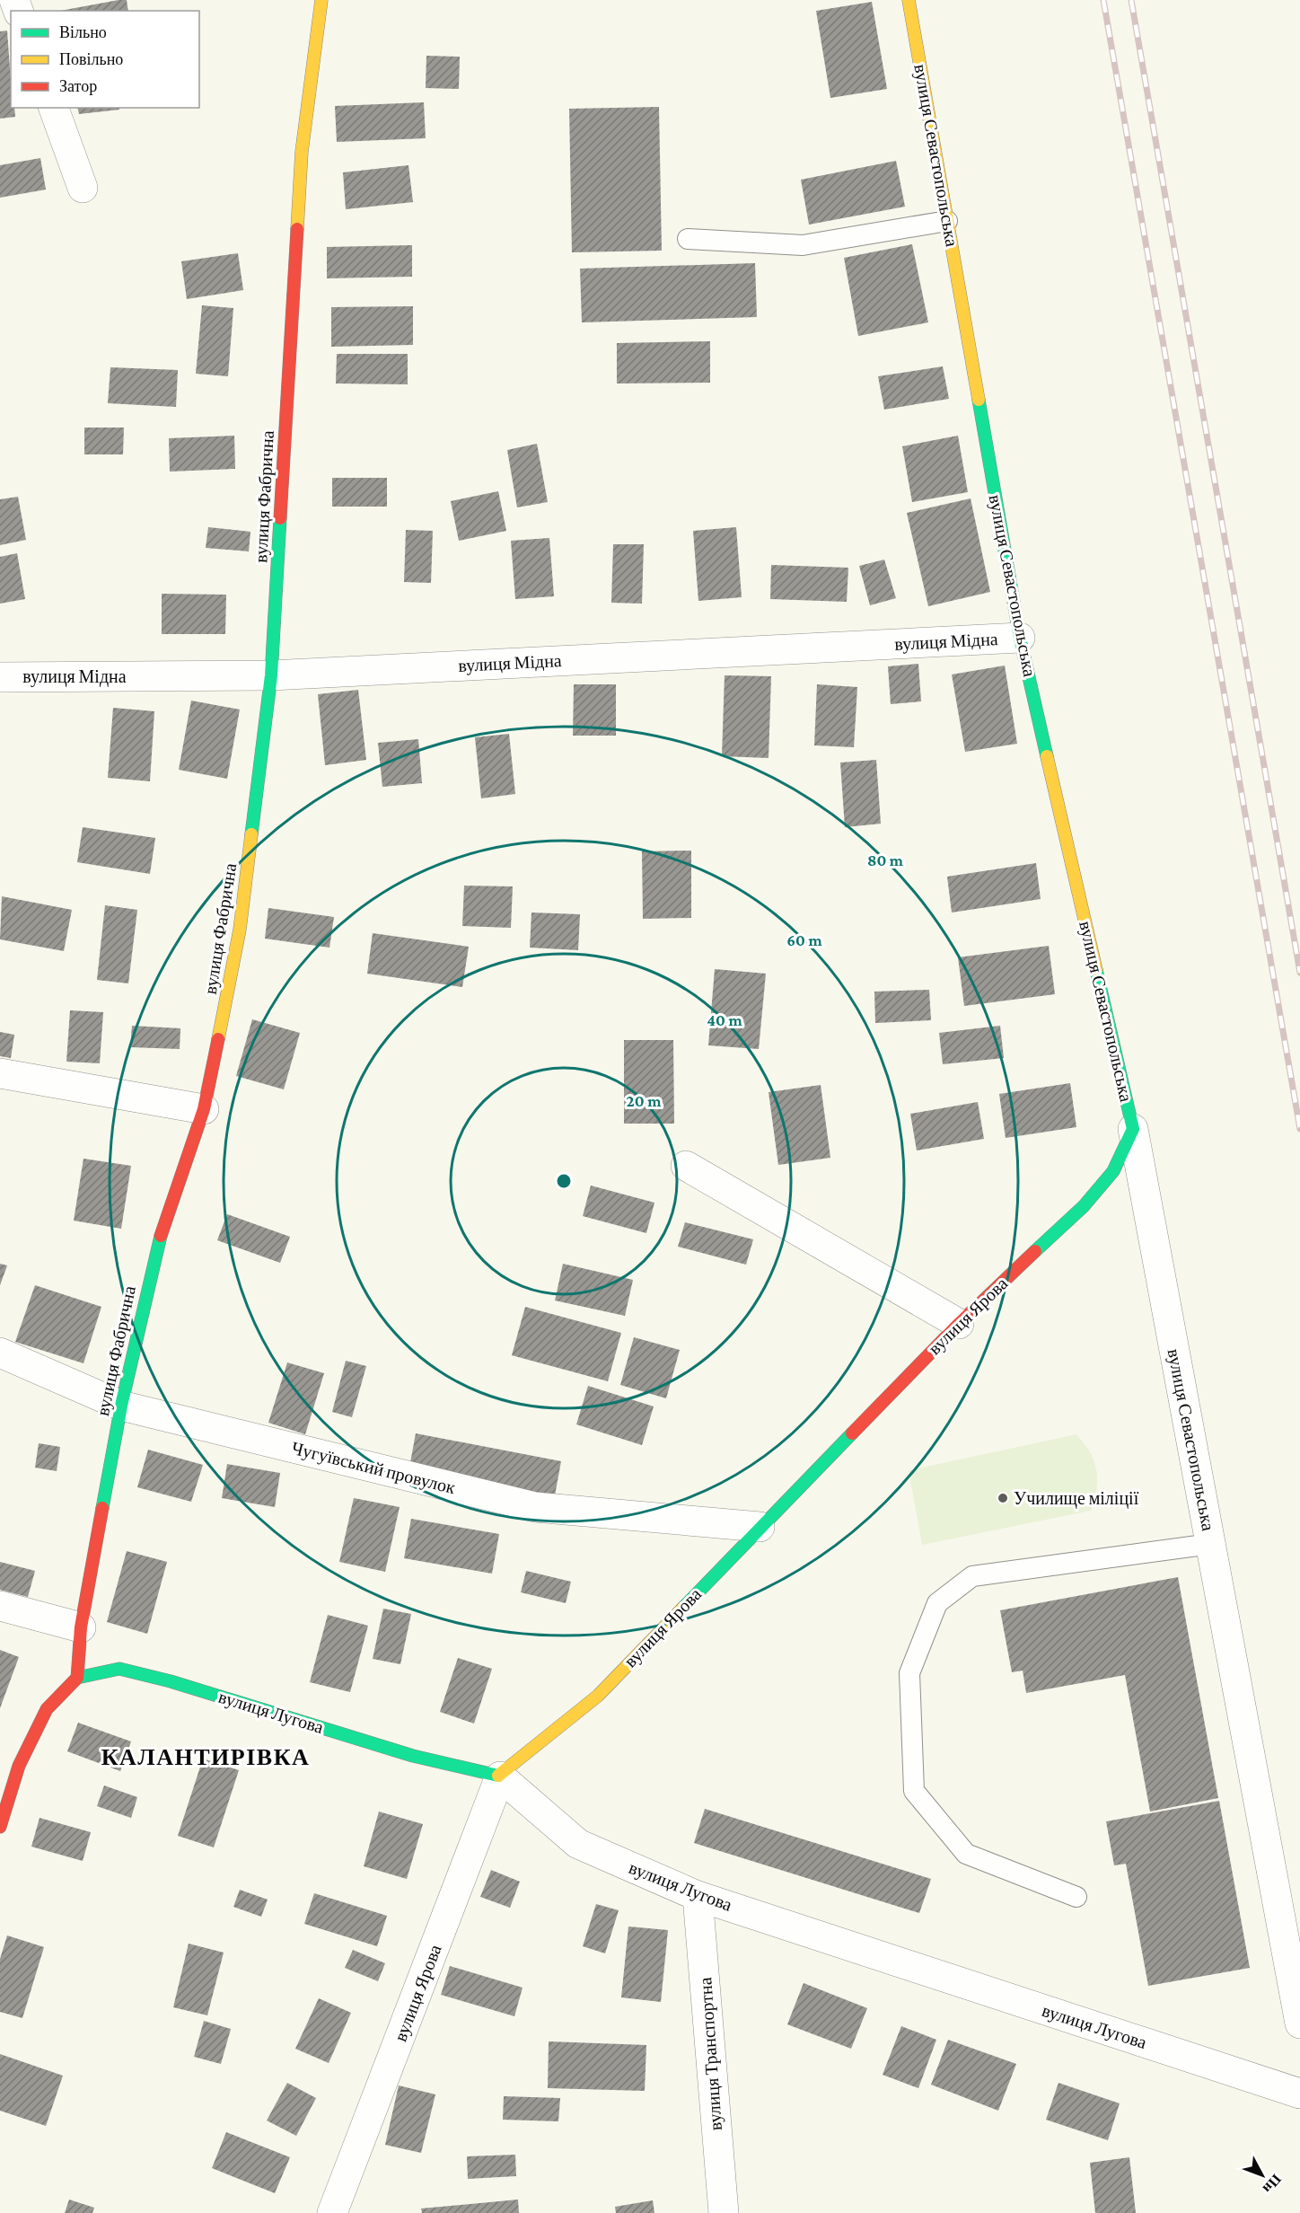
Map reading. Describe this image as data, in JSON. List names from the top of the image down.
{
  "streets": {
    "street": [
      "вулиця Севастопольська",
      "вулиця Фабрична",
      "вулиця Мідна",
      "вулиця Ярова",
      "Чугуївський провулок",
      "вулиця Лугова",
      "вулиця Транспортна"
    ]
  },
  "crossings": [
    ["вулиця Севастопольська", "вулиця Мідна"],
    ["вулиця Севастопольська", "вулиця Ярова"],
    ["вулиця Фабрична", "вулиця Мідна"],
    ["вулиця Фабрична", "Чугуївський провулок"],
    ["вулиця Фабрична", "вулиця Лугова"],
    ["вулиця Ярова", "Чугуївський провулок"],
    ["вулиця Ярова", "вулиця Лугова"],
    ["вулиця Лугова", "вулиця Транспортна"]
  ],
  "districts": ["КАЛАНТИРІВКА"],
  "places": ["Училище міліції"],
  "legend": ["Вільно", "Повільно", "Затор"],
  "north": "bottom right",
  "rings": [
    "80 m",
    "60 m",
    "40 m",
    "20 m"
  ]
}
